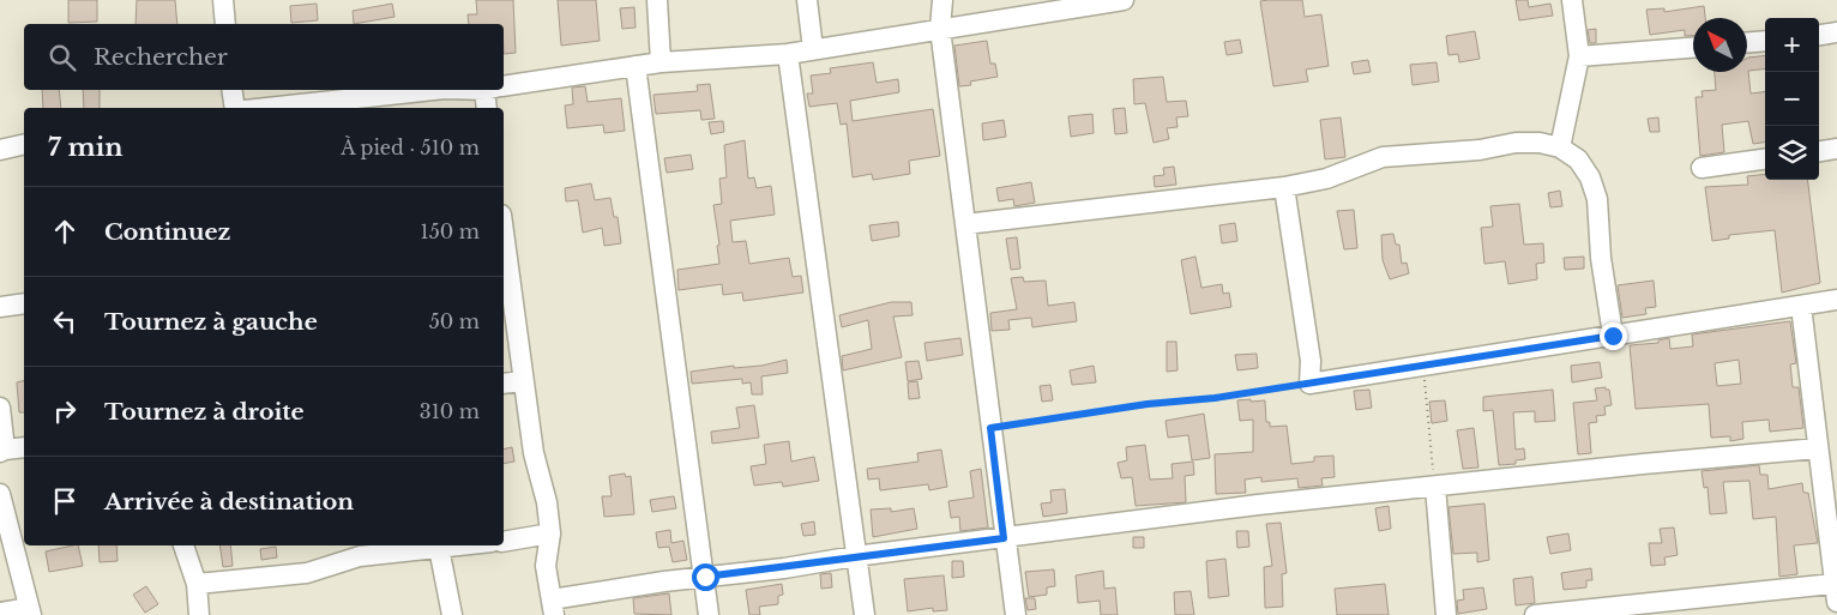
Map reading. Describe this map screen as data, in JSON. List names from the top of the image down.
{
  "north": "top left",
  "page": {
    "map_buttons": ["+", "−"],
    "search": "Rechercher",
    "heading": ["7 min", "À pied · 510 m"],
    "list": [
      ["Continuez", "150 m"],
      ["Tournez à gauche", "50 m"],
      ["Tournez à droite", "310 m"],
      "Arrivée à destination"
    ]
  }
}
